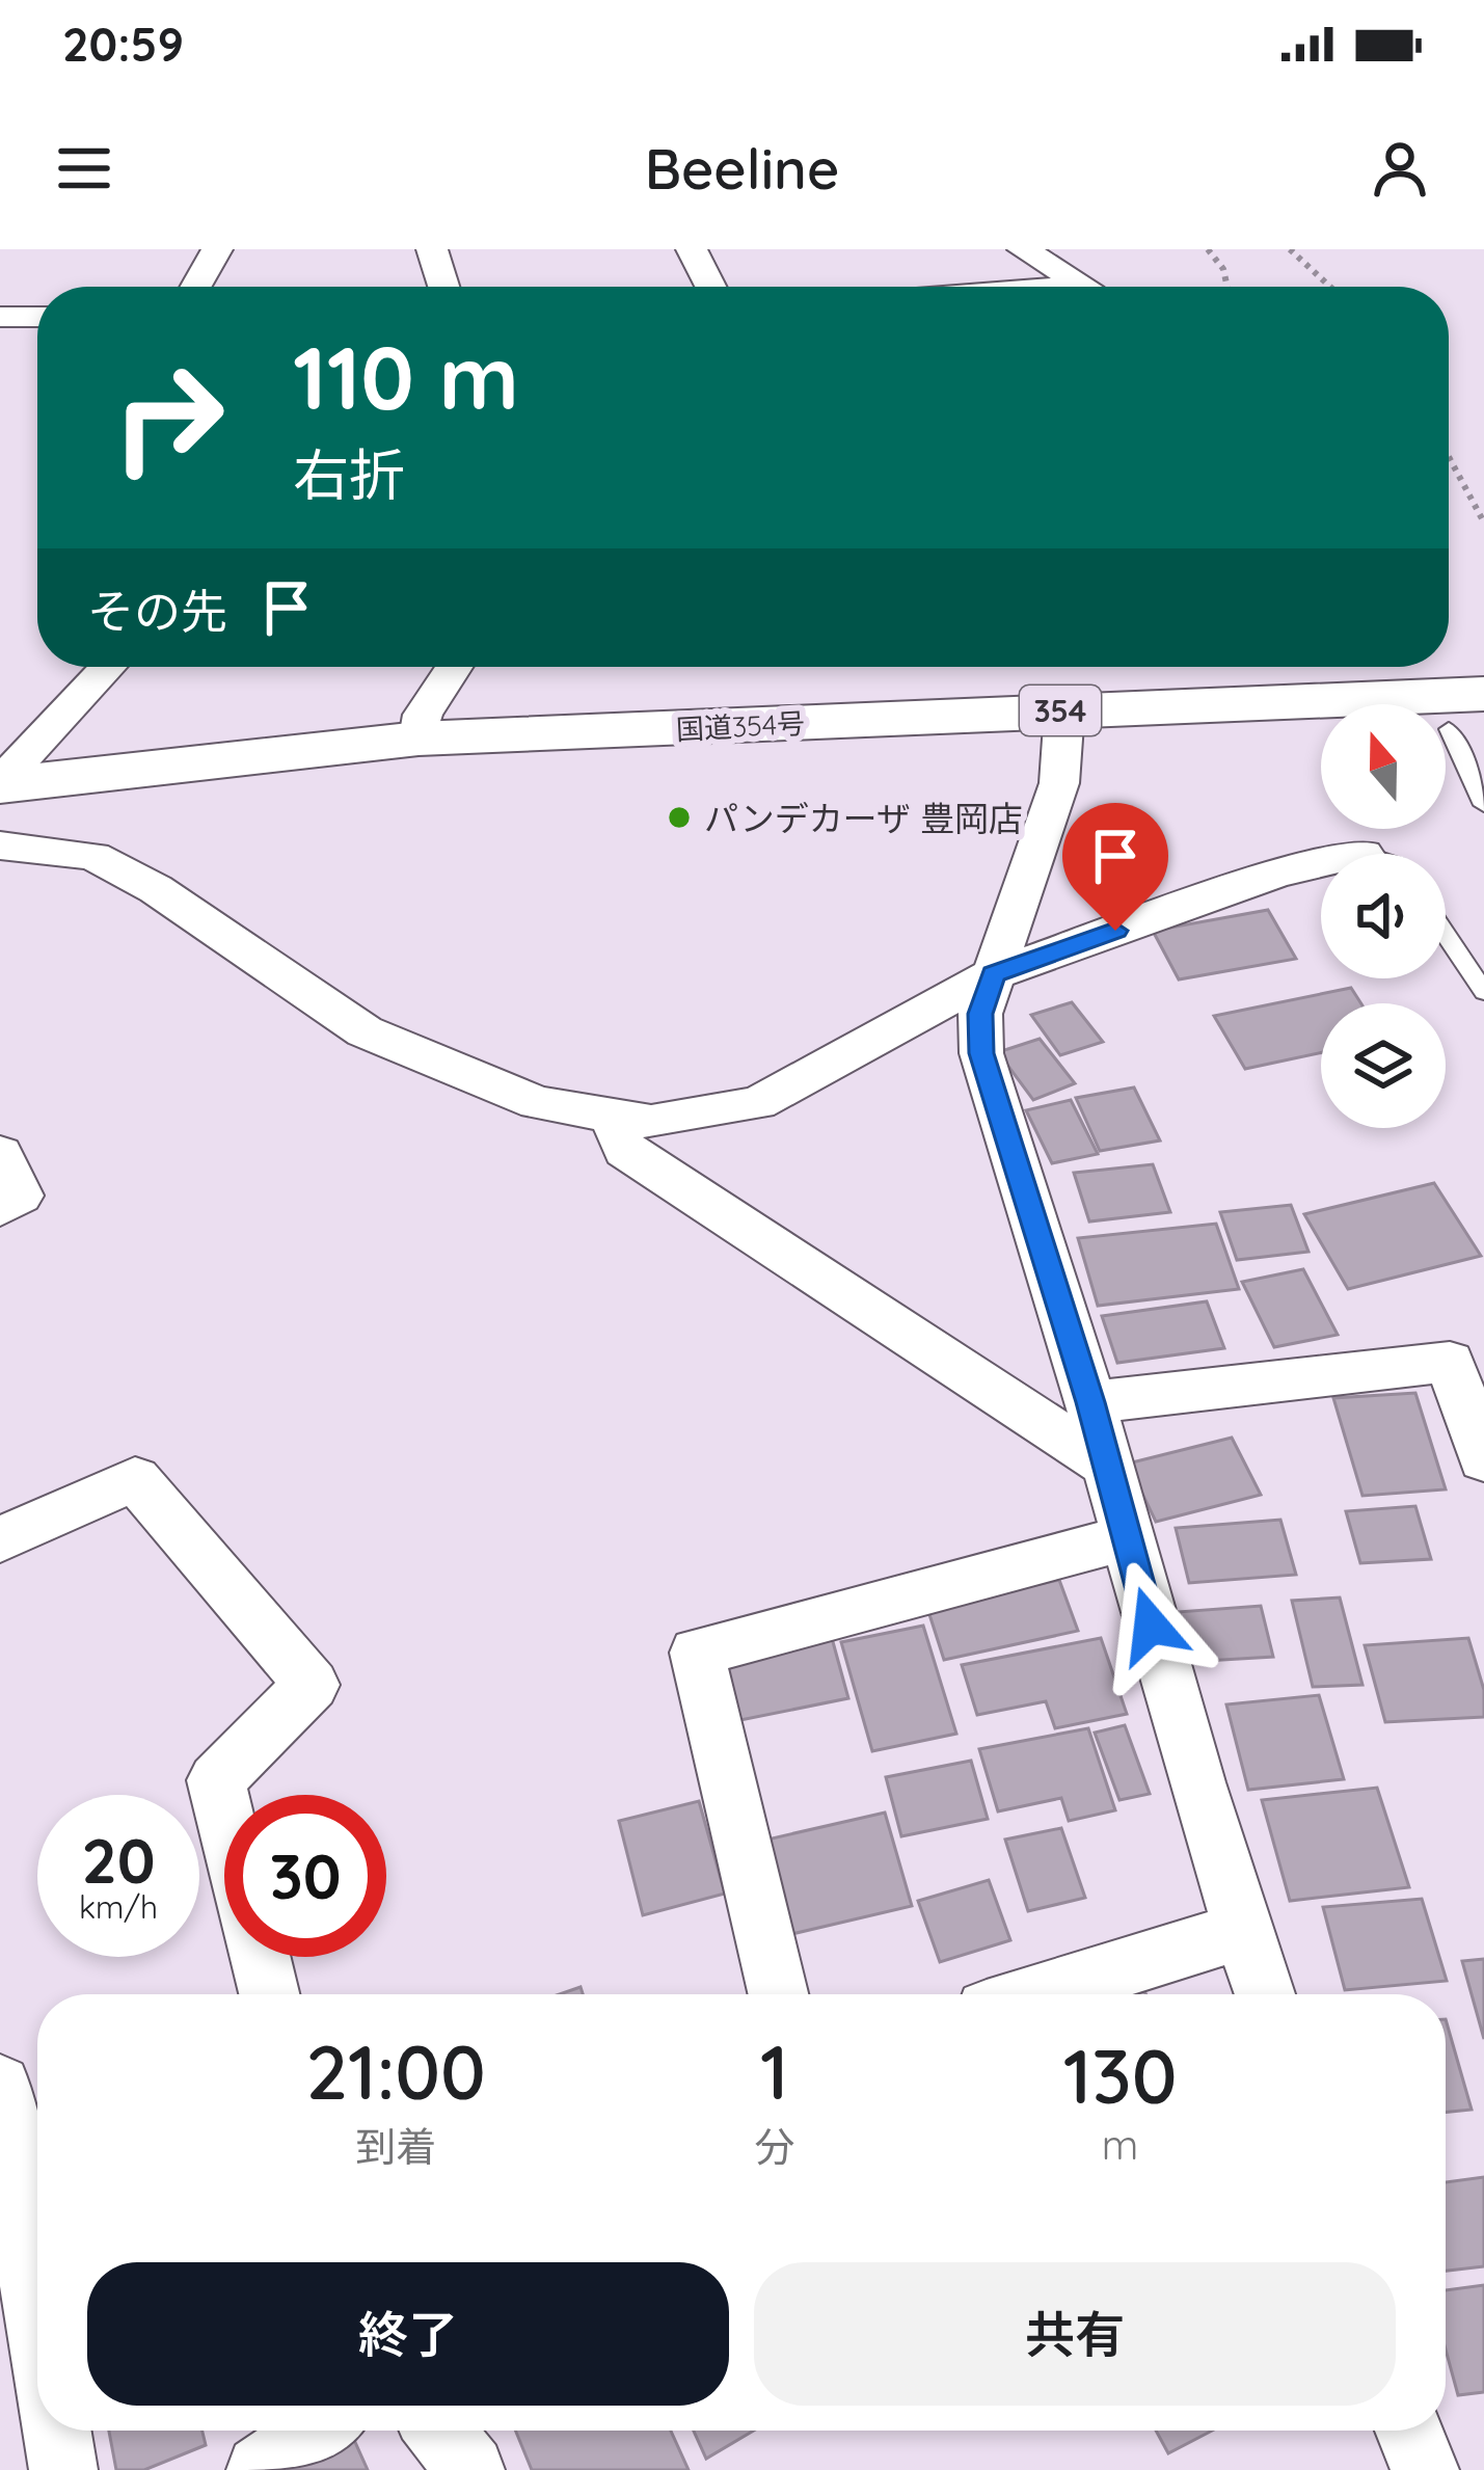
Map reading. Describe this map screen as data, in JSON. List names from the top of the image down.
{
  "streets": {
    "highway": ["354", "国道354号"]
  },
  "places": ["パンデカーザ 豊岡店"],
  "north": "top",
  "page": {
    "status": "20:59",
    "header": "Beeline",
    "turn": ["110 m", "右折"],
    "then": "その先",
    "speed": "20 km/h",
    "limit": "30",
    "eta": [
      "21:00",
      "到着",
      "1",
      "分",
      "130",
      "m"
    ],
    "buttons": ["終了", "共有"]
  }
}
